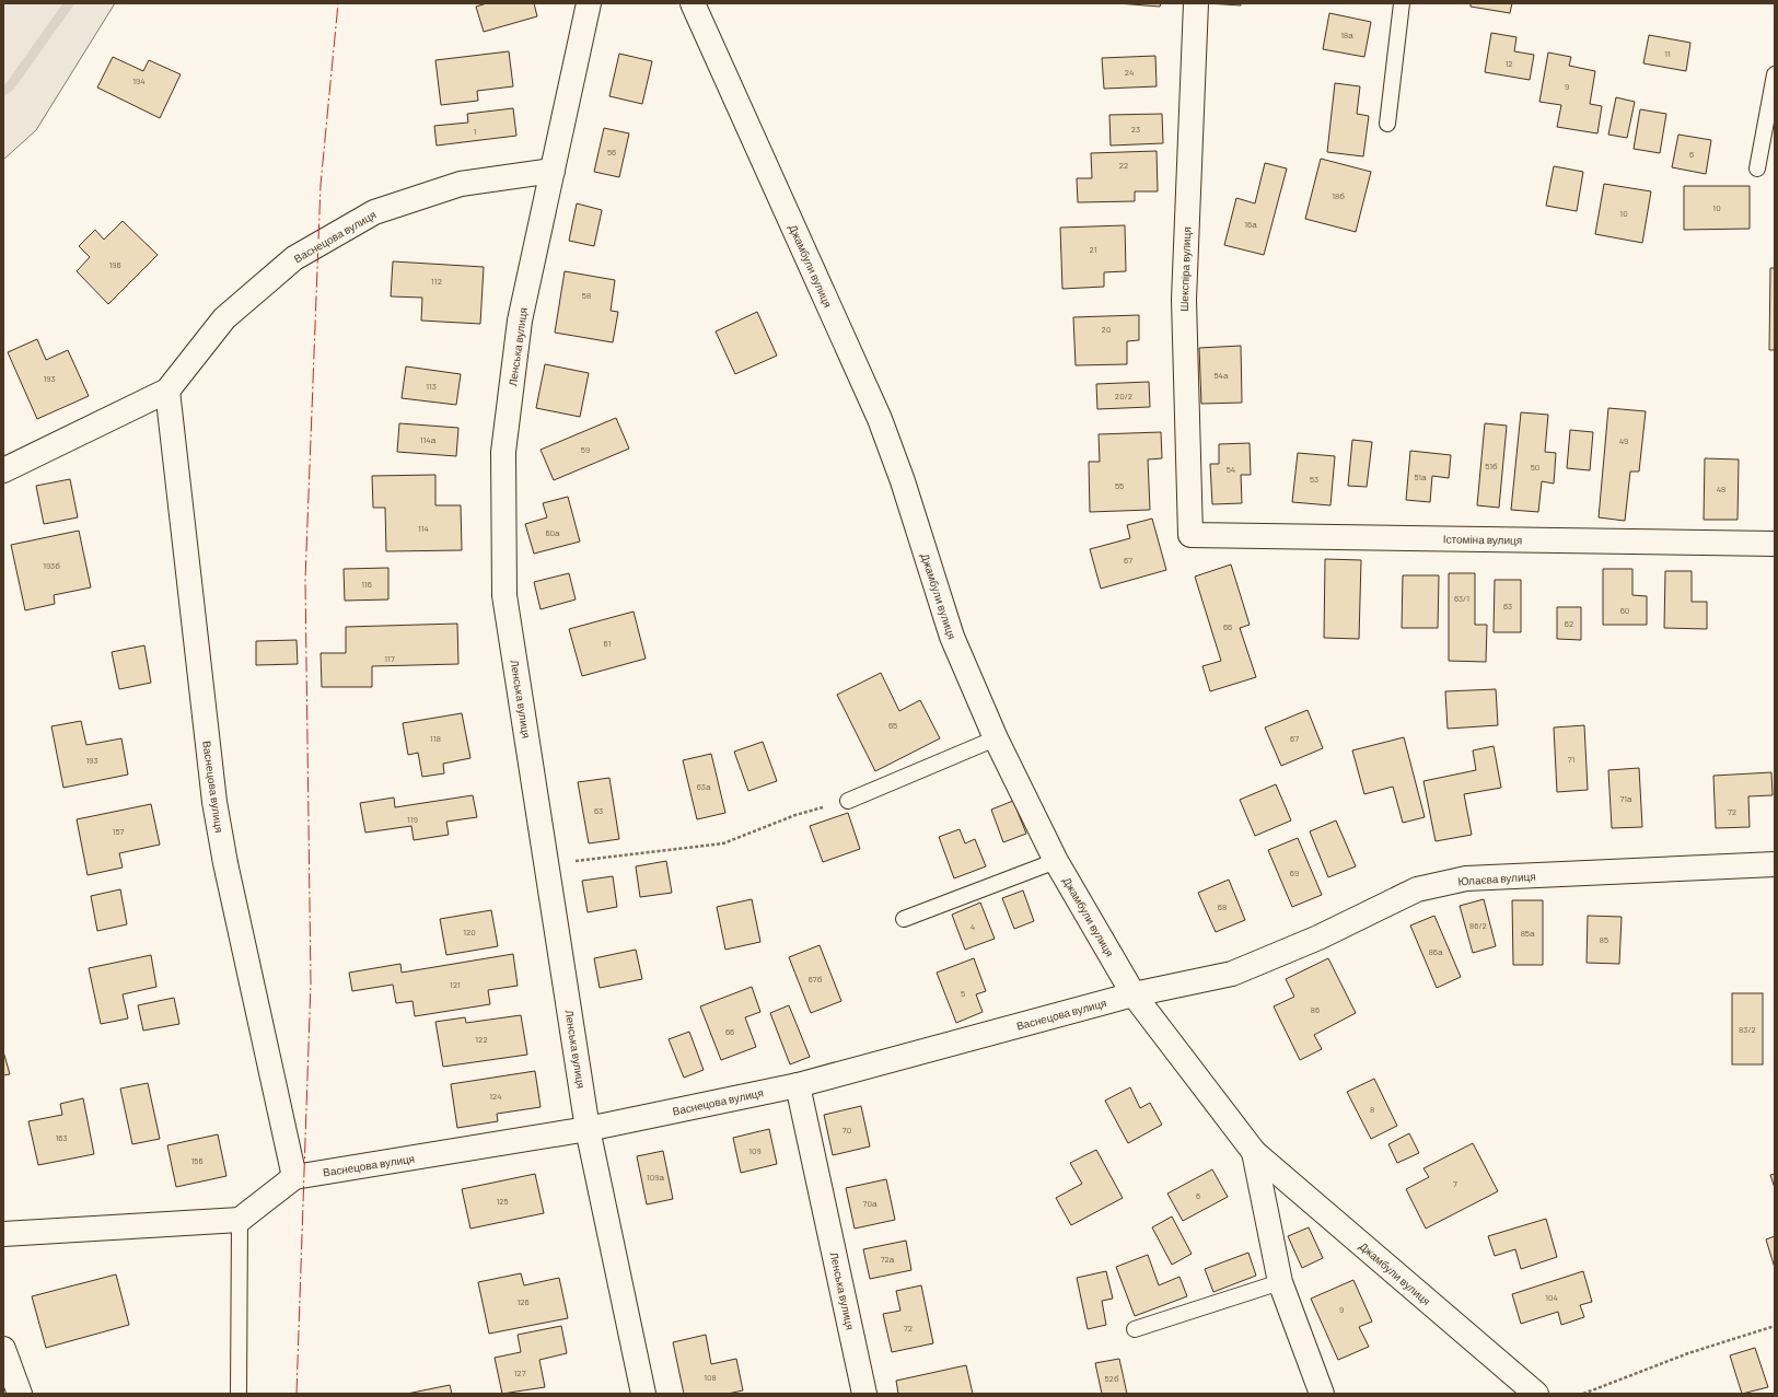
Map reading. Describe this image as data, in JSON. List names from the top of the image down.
{
  "streets": {
    "street": [
      "Васнецова вулиця",
      "Джамбули вулиця",
      "Шекспіра вулиця",
      "Ленська вулиця",
      "Істоміна вулиця",
      "Юлаєва вулиця"
    ]
  },
  "crossings": [
    ["Васнецова вулиця", "Джамбули вулиця"],
    ["Васнецова вулиця", "Ленська вулиця"],
    ["Васнецова вулиця", "Юлаєва вулиця"],
    ["Джамбули вулиця", "Юлаєва вулиця"],
    ["Шекспіра вулиця", "Істоміна вулиця"]
  ],
  "house_numbers": [
    "18а",
    "11",
    "12",
    "24",
    "194",
    "9",
    "23",
    "1",
    "56",
    "6",
    "22",
    "18б",
    "10",
    "10",
    "16а",
    "21",
    "196",
    "112",
    "58",
    "20",
    "54а",
    "193",
    "113",
    "20/2",
    "114а",
    "49",
    "59",
    "51б",
    "50",
    "54",
    "51а",
    "53",
    "55",
    "48",
    "114",
    "60а",
    "67",
    "193б",
    "116",
    "63/1",
    "63",
    "60",
    "62",
    "66",
    "61",
    "117",
    "65",
    "118",
    "67",
    "71",
    "193",
    "63а",
    "71а",
    "63",
    "72",
    "119",
    "157",
    "69",
    "68",
    "86/2",
    "4",
    "120",
    "85а",
    "85",
    "86а",
    "67б",
    "121",
    "5",
    "86",
    "83/2",
    "66",
    "122",
    "124",
    "8",
    "70",
    "163",
    "109",
    "156",
    "109а",
    "7",
    "6",
    "125",
    "70а",
    "72а",
    "104",
    "126",
    "9",
    "72",
    "127",
    "108",
    "52б"
  ]
}
